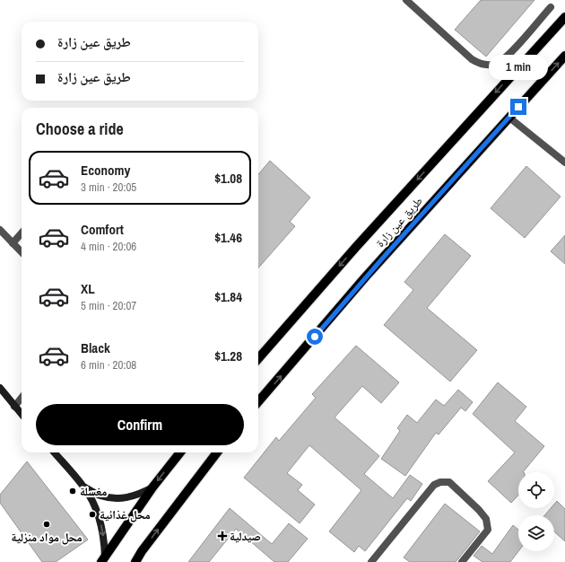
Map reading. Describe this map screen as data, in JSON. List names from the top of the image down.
{
  "streets": {
    "main road": ["طريق عين زارة"]
  },
  "places": {
    "other": ["مغسلة", "محل غذائية", "محل مواد منزلية"],
    "health": ["صيدلية"]
  },
  "page": {
    "banner": ["طريق عين زارة", "طريق عين زارة"],
    "bubble": "1 min",
    "heading": "Choose a ride",
    "list": [
      {
        "name": "Economy",
        "note": "3 min · 20:05",
        "value": "$1.08"
      },
      {
        "name": "Comfort",
        "note": "4 min · 20:06",
        "value": "$1.46"
      },
      {
        "name": "XL",
        "note": "5 min · 20:07",
        "value": "$1.84"
      },
      {
        "name": "Black",
        "note": "6 min · 20:08",
        "value": "$1.28"
      }
    ],
    "buttons": "Confirm"
  }
}
